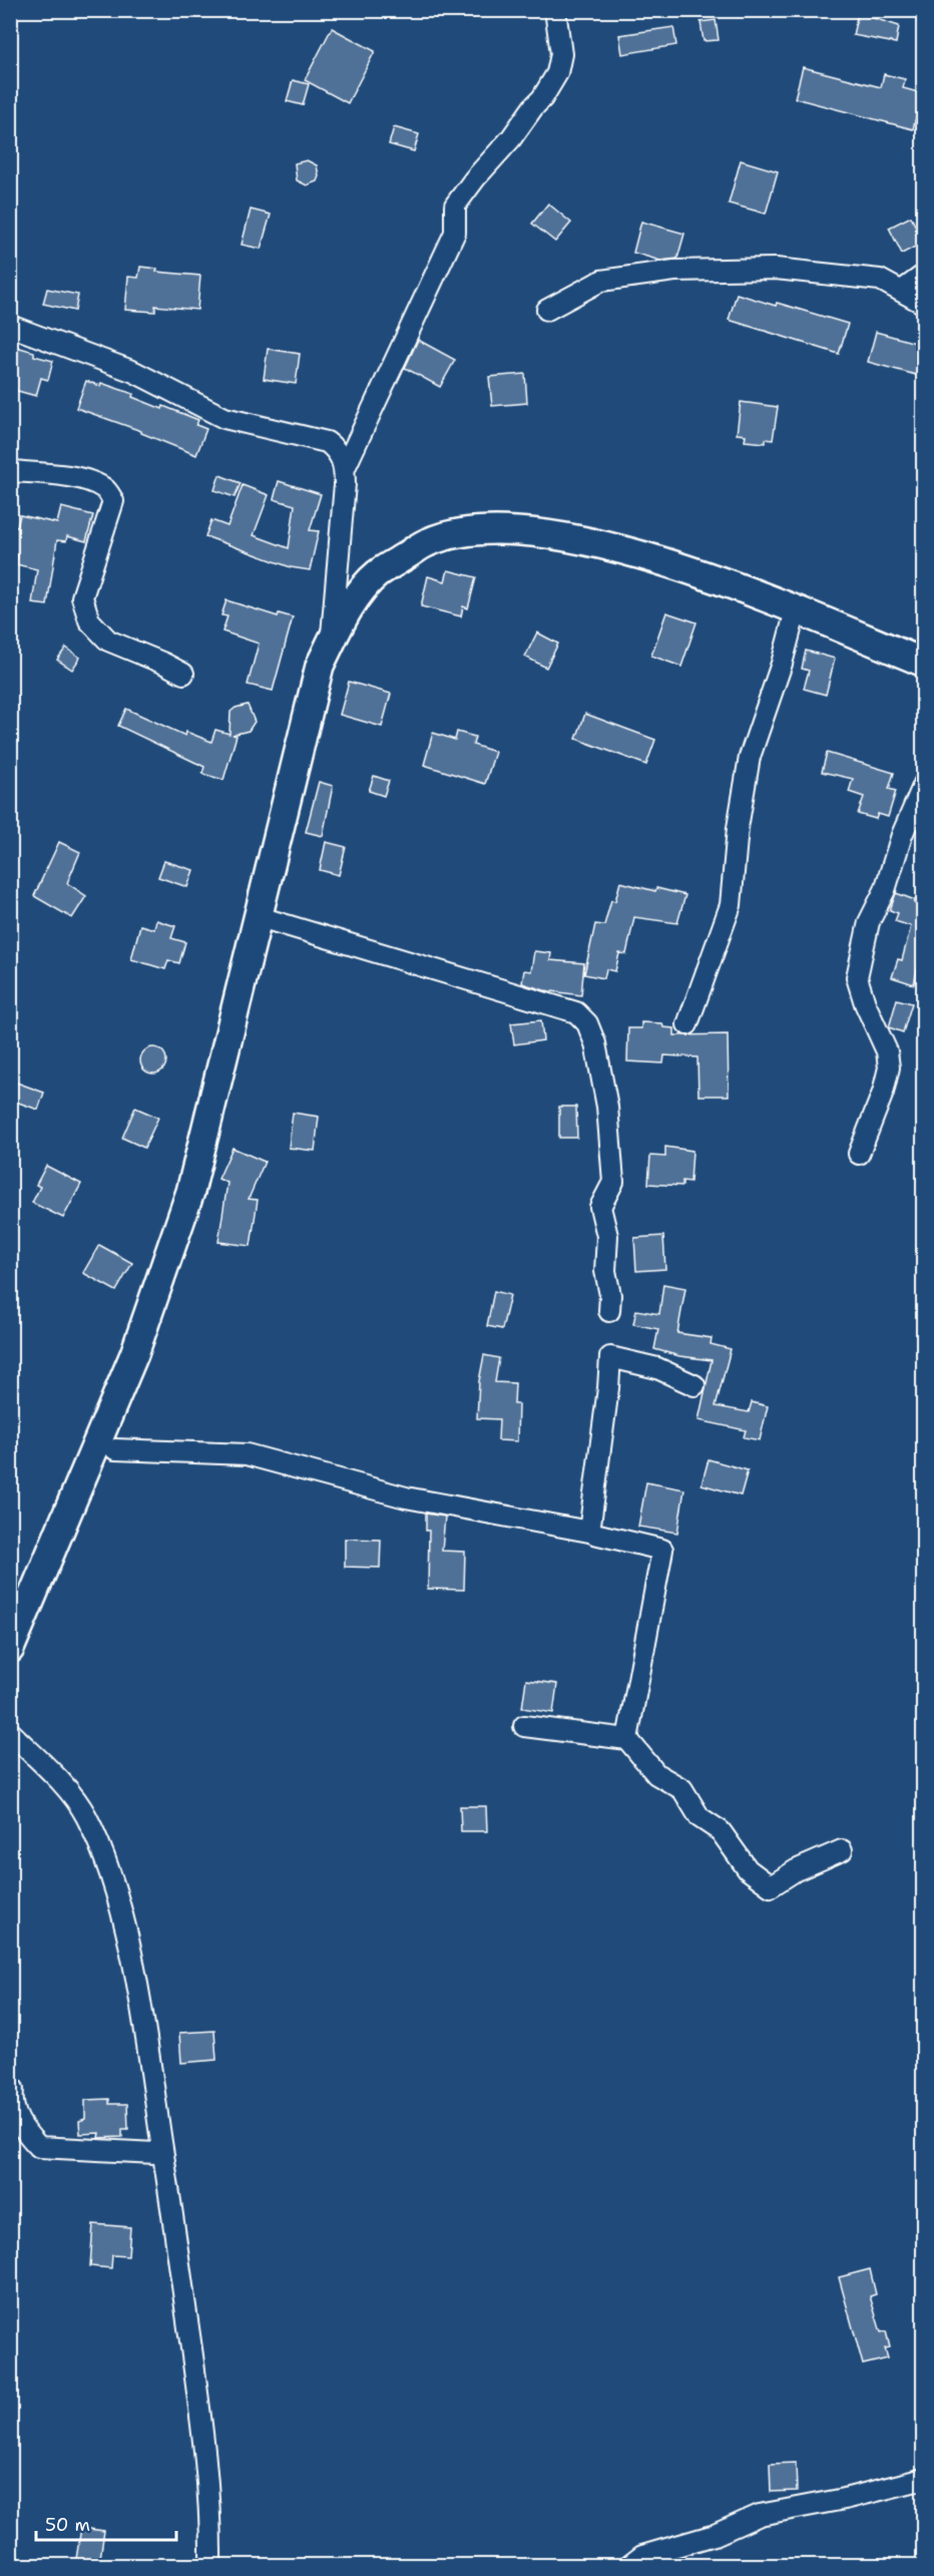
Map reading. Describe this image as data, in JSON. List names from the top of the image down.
{
  "scale_bar": "50 m"
}
